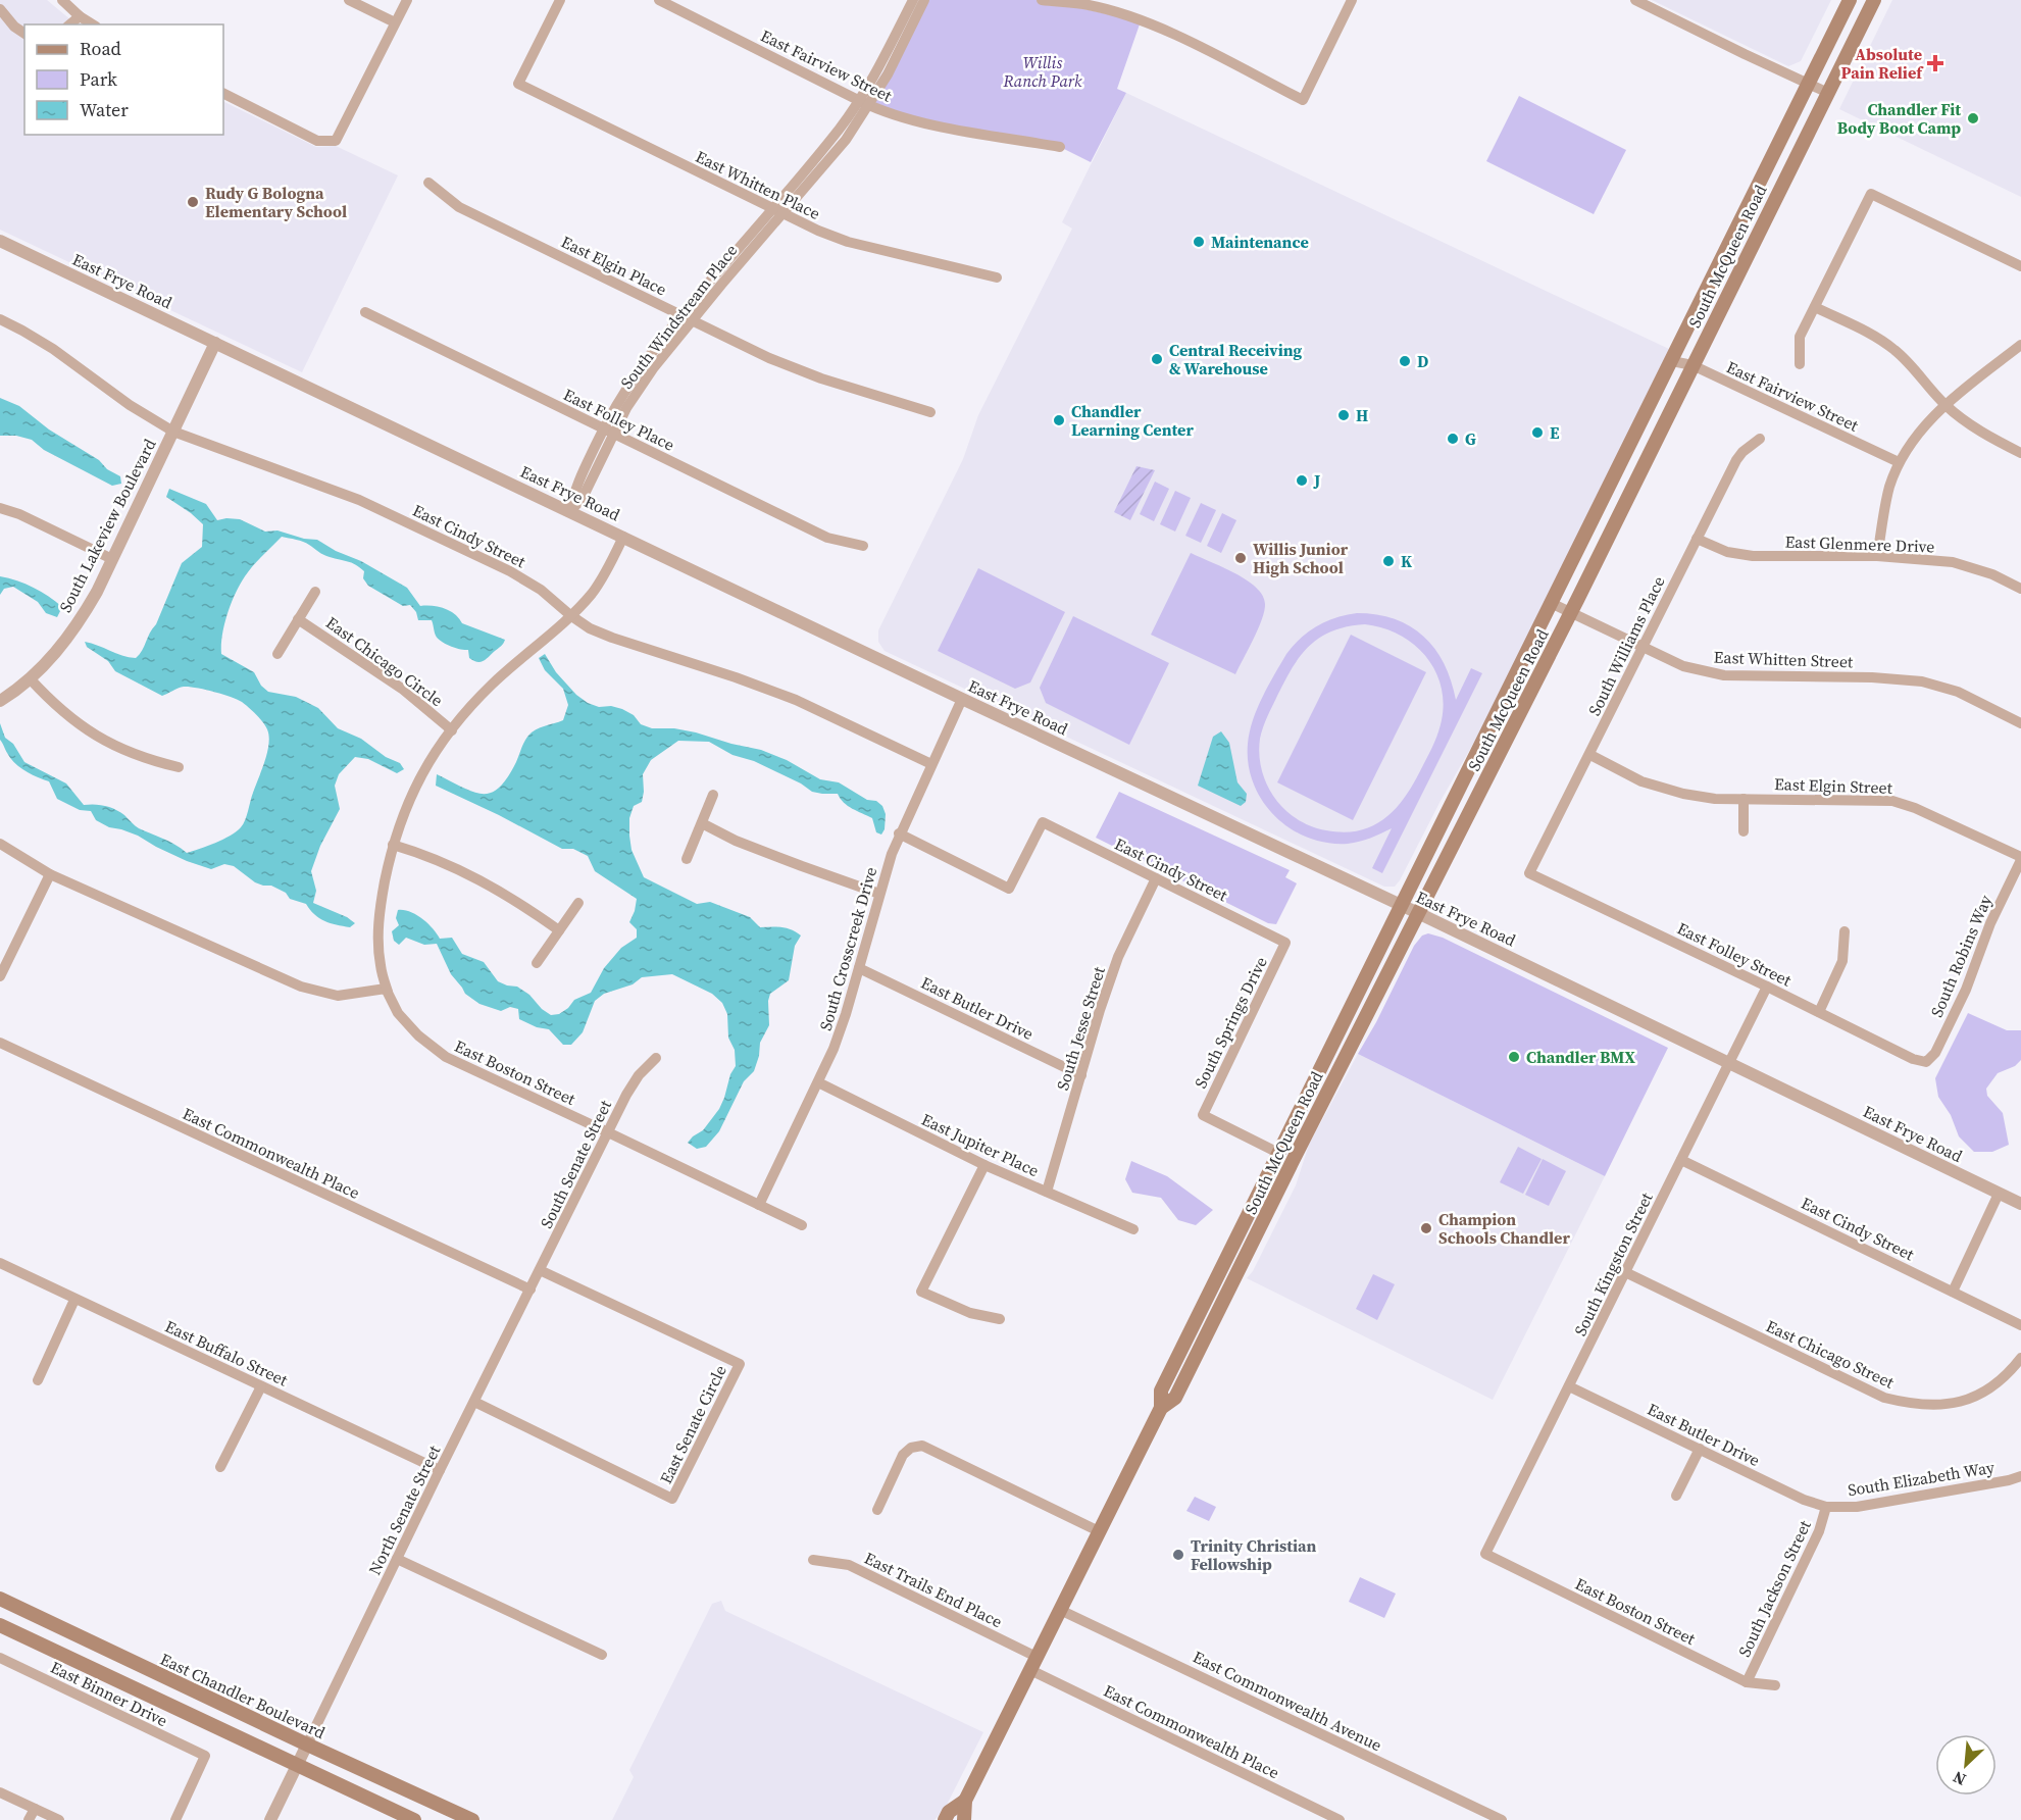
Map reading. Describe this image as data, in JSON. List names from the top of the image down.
{
  "streets": {
    "main road": ["South McQueen Road", "East Chandler Boulevard"],
    "street": [
      "East Fairview Street",
      "East Whitten Place",
      "East Elgin Place",
      "East Frye Road",
      "South Windstream Place",
      "East Folley Place",
      "South Lakeview Boulevard",
      "East Cindy Street",
      "East Glenmere Drive",
      "South Williams Place",
      "East Whitten Street",
      "East Chicago Circle",
      "East Elgin Street",
      "South Crosscreek Drive",
      "East Folley Street",
      "South Robins Way",
      "East Butler Drive",
      "South Springs Drive",
      "South Jesse Street",
      "East Boston Street",
      "East Jupiter Place",
      "East Commonwealth Place",
      "South Senate Street",
      "South Kingston Street",
      "East Buffalo Street",
      "East Chicago Street",
      "East Senate Circle",
      "South Elizabeth Way",
      "North Senate Street",
      "South Jackson Street",
      "East Trails End Place",
      "East Binner Drive",
      "East Commonwealth Avenue"
    ]
  },
  "crossings": [
    ["East Fairview Street", "South McQueen Road"],
    ["East Fairview Street", "South Windstream Place"],
    ["East Whitten Place", "South Windstream Place"],
    ["South McQueen Road", "East Frye Road"],
    ["South McQueen Road", "East Whitten Street"],
    ["South McQueen Road", "South Springs Drive"],
    ["South McQueen Road", "East Commonwealth Place"],
    ["South McQueen Road", "East Trails End Place"],
    ["South McQueen Road", "East Commonwealth Avenue"],
    ["East Elgin Place", "South Windstream Place"],
    ["East Frye Road", "South Windstream Place"],
    ["East Frye Road", "South Lakeview Boulevard"],
    ["East Frye Road", "South Crosscreek Drive"],
    ["East Frye Road", "South Kingston Street"],
    ["South Windstream Place", "East Folley Place"],
    ["South Lakeview Boulevard", "East Cindy Street"],
    ["East Cindy Street", "South Crosscreek Drive"],
    ["East Cindy Street", "South Springs Drive"],
    ["East Cindy Street", "South Jesse Street"],
    ["East Cindy Street", "South Kingston Street"],
    ["East Glenmere Drive", "South Williams Place"],
    ["South Williams Place", "East Whitten Street"],
    ["South Williams Place", "East Elgin Street"],
    ["South Williams Place", "East Folley Street"],
    ["East Elgin Street", "South Robins Way"],
    ["South Crosscreek Drive", "East Butler Drive"],
    ["South Crosscreek Drive", "East Boston Street"],
    ["South Crosscreek Drive", "East Jupiter Place"],
    ["East Folley Street", "South Robins Way"],
    ["East Folley Street", "South Kingston Street"],
    ["East Butler Drive", "South Jesse Street"],
    ["East Butler Drive", "South Kingston Street"],
    ["East Butler Drive", "South Elizabeth Way"],
    ["East Butler Drive", "South Jackson Street"],
    ["South Jesse Street", "East Jupiter Place"],
    ["East Boston Street", "South Senate Street"],
    ["East Boston Street", "South Kingston Street"],
    ["East Boston Street", "South Jackson Street"],
    ["East Commonwealth Place", "South Senate Street"],
    ["East Commonwealth Place", "North Senate Street"],
    ["East Commonwealth Place", "East Trails End Place"],
    ["South Senate Street", "East Senate Circle"],
    ["South Senate Street", "North Senate Street"],
    ["South Kingston Street", "East Chicago Street"],
    ["East Buffalo Street", "North Senate Street"],
    ["East Senate Circle", "North Senate Street"],
    ["South Elizabeth Way", "South Jackson Street"],
    ["North Senate Street", "East Chandler Boulevard"]
  ],
  "parks": ["Willis Ranch Park"],
  "places": {
    "health": ["Absolute Pain Relief"],
    "other": [
      "Chandler Fit Body Boot Camp",
      "Rudy G Bologna Elementary School",
      "Maintenance",
      "Central Receiving & Warehouse",
      "D",
      "H",
      "Chandler Learning Center",
      "E",
      "G",
      "J",
      "Willis Junior High School",
      "K",
      "Chandler BMX",
      "Champion Schools Chandler",
      "Trinity Christian Fellowship"
    ]
  },
  "legend": ["Road", "Park", "Water"],
  "north": "bottom left"
}
